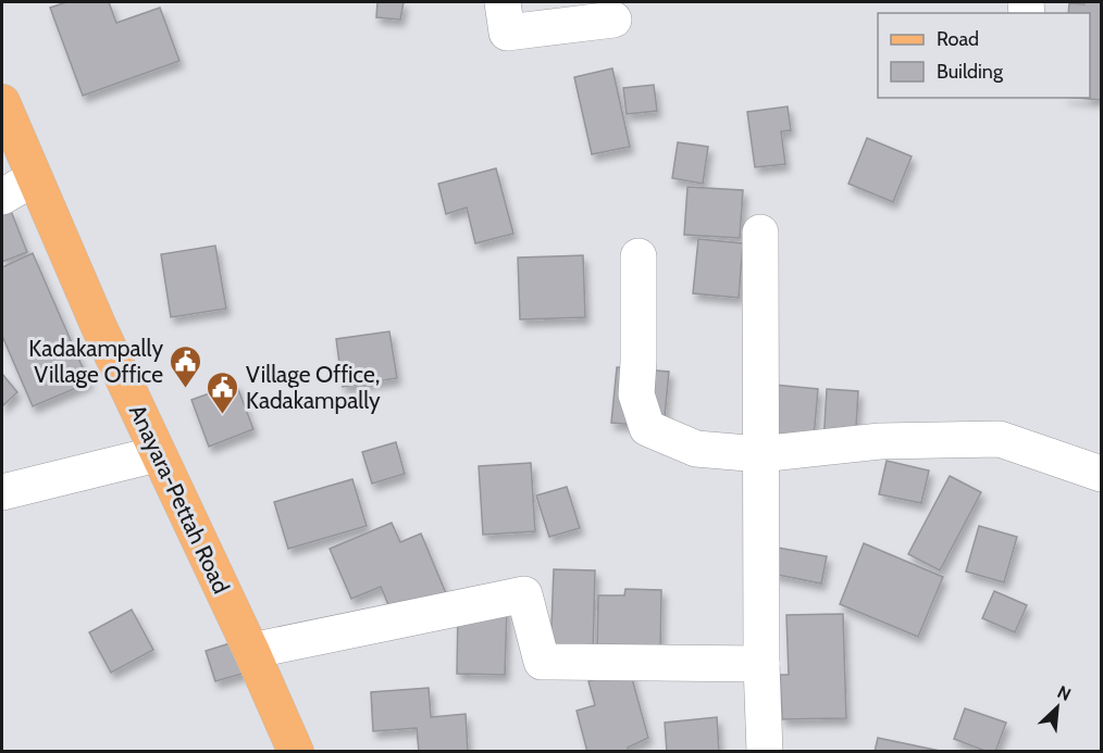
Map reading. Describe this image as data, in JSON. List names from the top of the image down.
{
  "streets": {
    "main road": ["Anayara-Pettah Road"]
  },
  "places": {
    "public building": ["Kadakampally Village Office", "Village Office, Kadakampally"]
  },
  "legend": ["Road", "Building"],
  "north": "top right"
}
